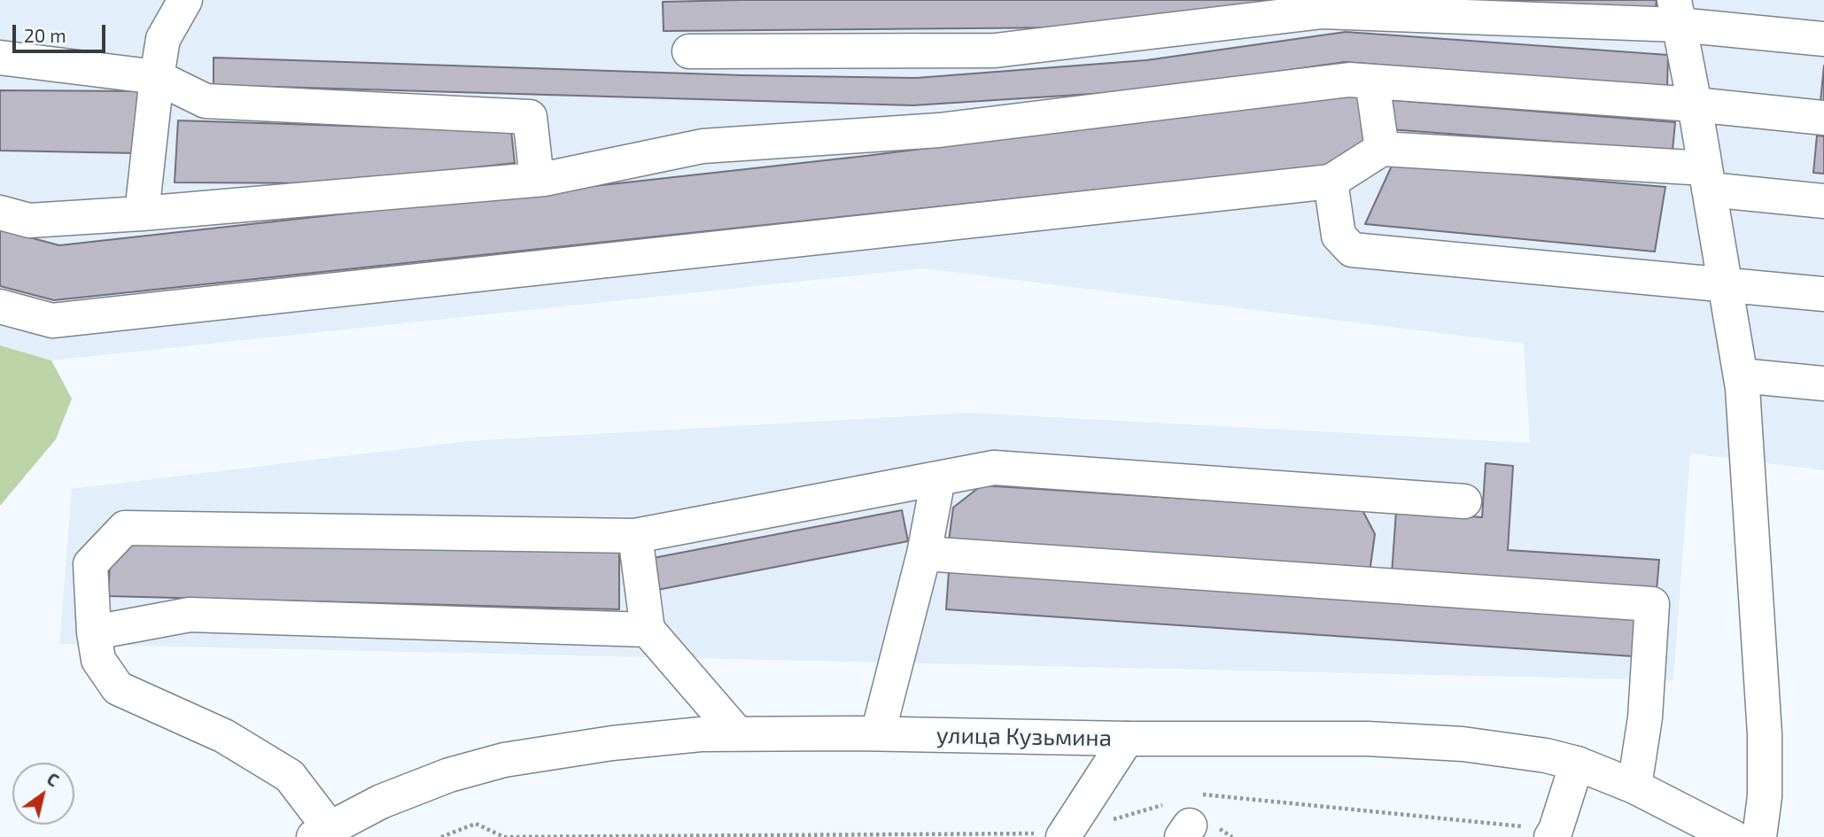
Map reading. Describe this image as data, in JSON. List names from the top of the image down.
{
  "streets": {
    "main road": ["улица Кузьмина"]
  },
  "scale_bar": "20 m",
  "north": "top right"
}
